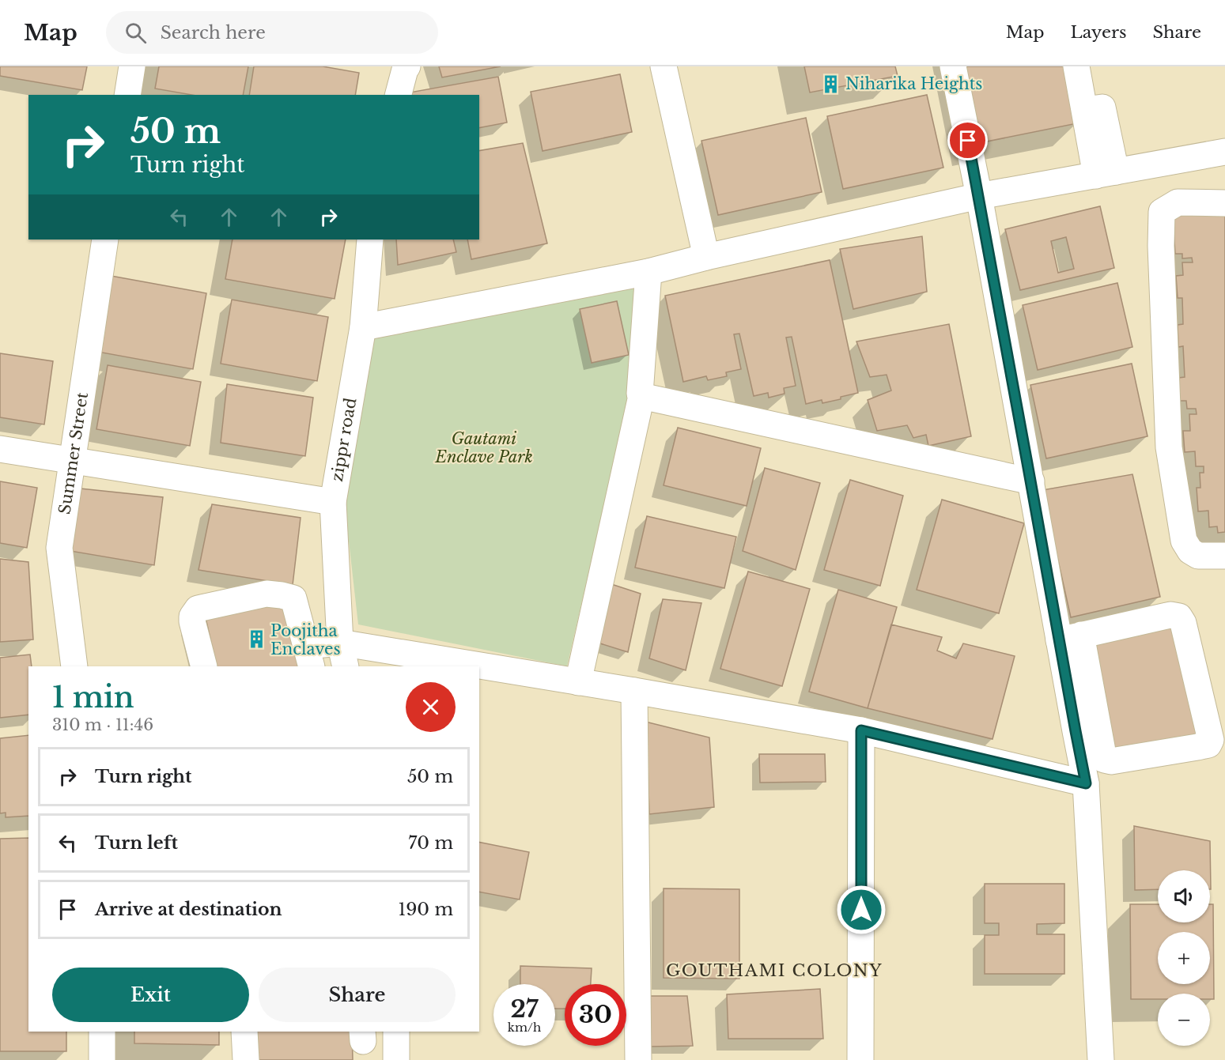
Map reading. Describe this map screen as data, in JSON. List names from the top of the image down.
{
  "streets": {
    "street": ["zippr road", "Summer Street"]
  },
  "districts": ["GOUTHAMI COLONY"],
  "parks": ["Gautami Enclave Park"],
  "places": {
    "building": ["Niharika Heights", "Poojitha Enclaves"]
  },
  "page": {
    "header": "Map",
    "search": "Search here",
    "nav": ["Map", "Layers", "Share"],
    "turn": ["50 m", "Turn right"],
    "heading": ["1 min", "310 m · 11:46"],
    "list": [
      {
        "name": "Turn right",
        "value": "50 m"
      },
      {
        "name": "Turn left",
        "value": "70 m"
      },
      {
        "name": "Arrive at destination",
        "value": "190 m"
      }
    ],
    "map_buttons": ["+", "−"],
    "buttons": ["Exit", "Share"],
    "speed": "27 km/h",
    "limit": "30"
  }
}
